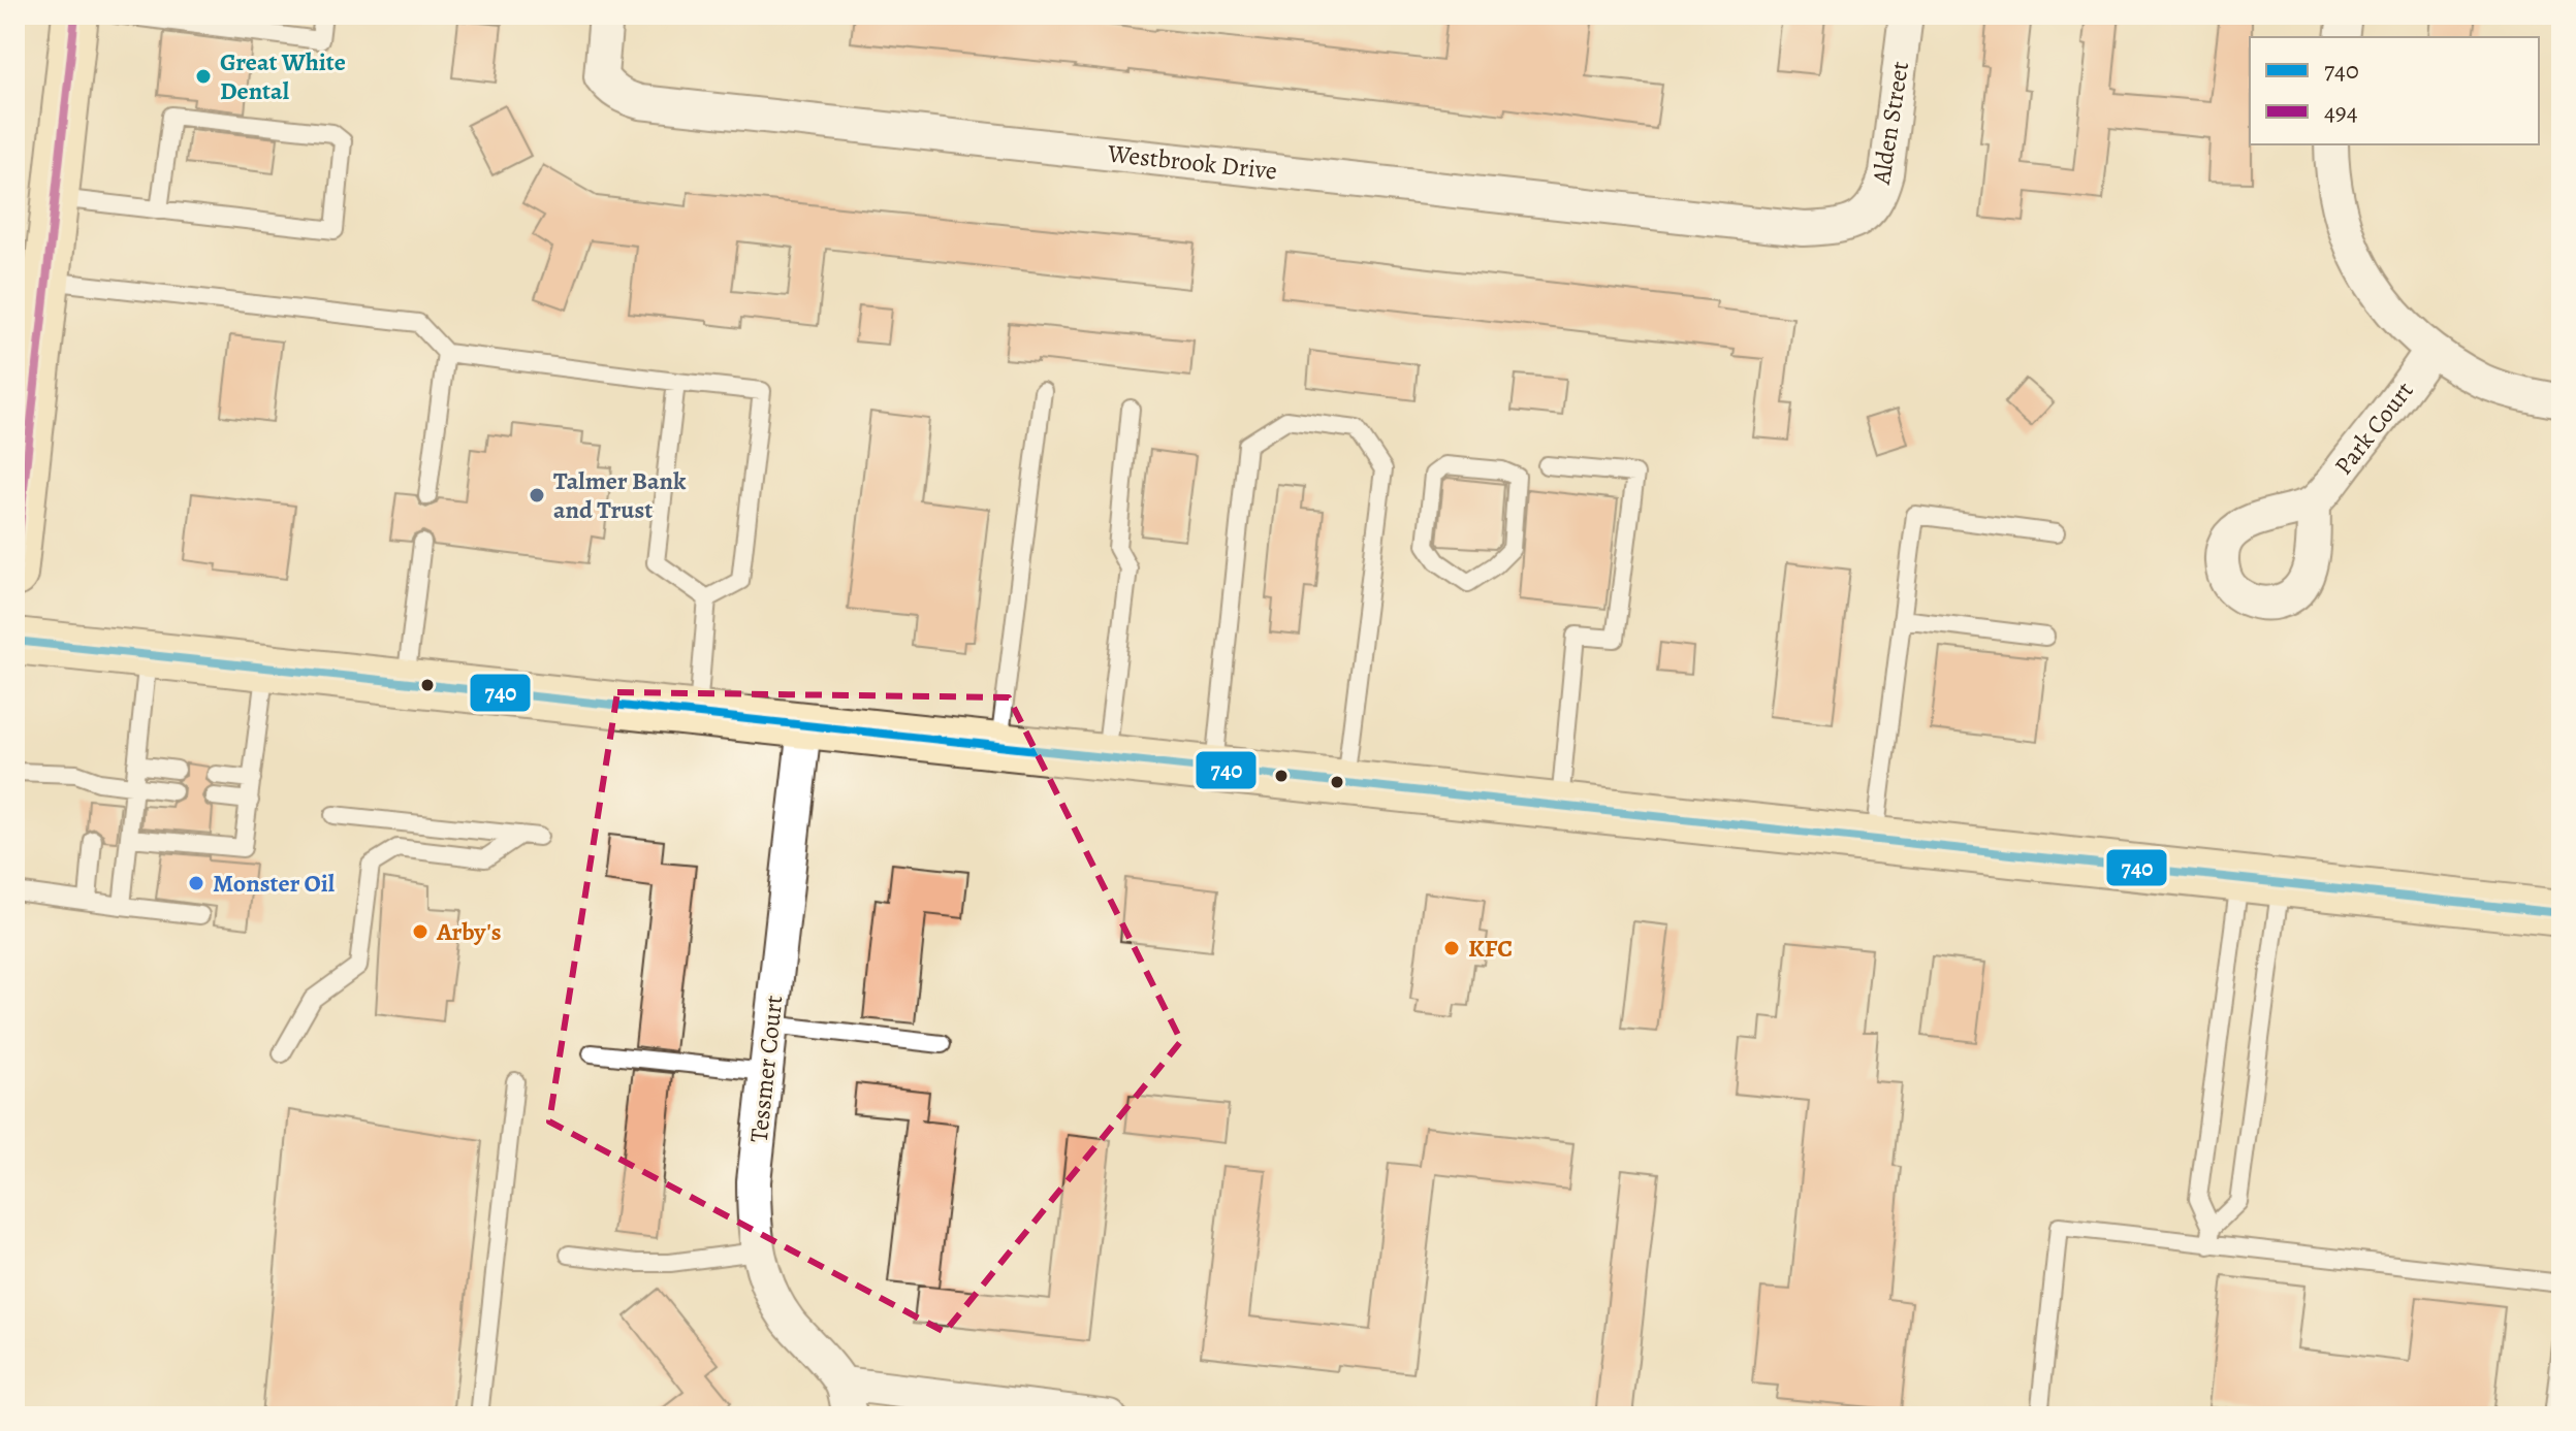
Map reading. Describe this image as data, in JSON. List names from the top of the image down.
{
  "streets": {
    "street": [
      "Alden Street",
      "Westbrook Drive",
      "Park Court",
      "Tessmer Court"
    ]
  },
  "crossings": [
    ["Alden Street", "Westbrook Drive"]
  ],
  "places": [
    "Great White Dental",
    "Talmer Bank and Trust",
    "Monster Oil",
    "Arby's",
    "KFC"
  ],
  "lines": ["transit line 494", "transit line 740"],
  "legend": ["740", "494"]
}
